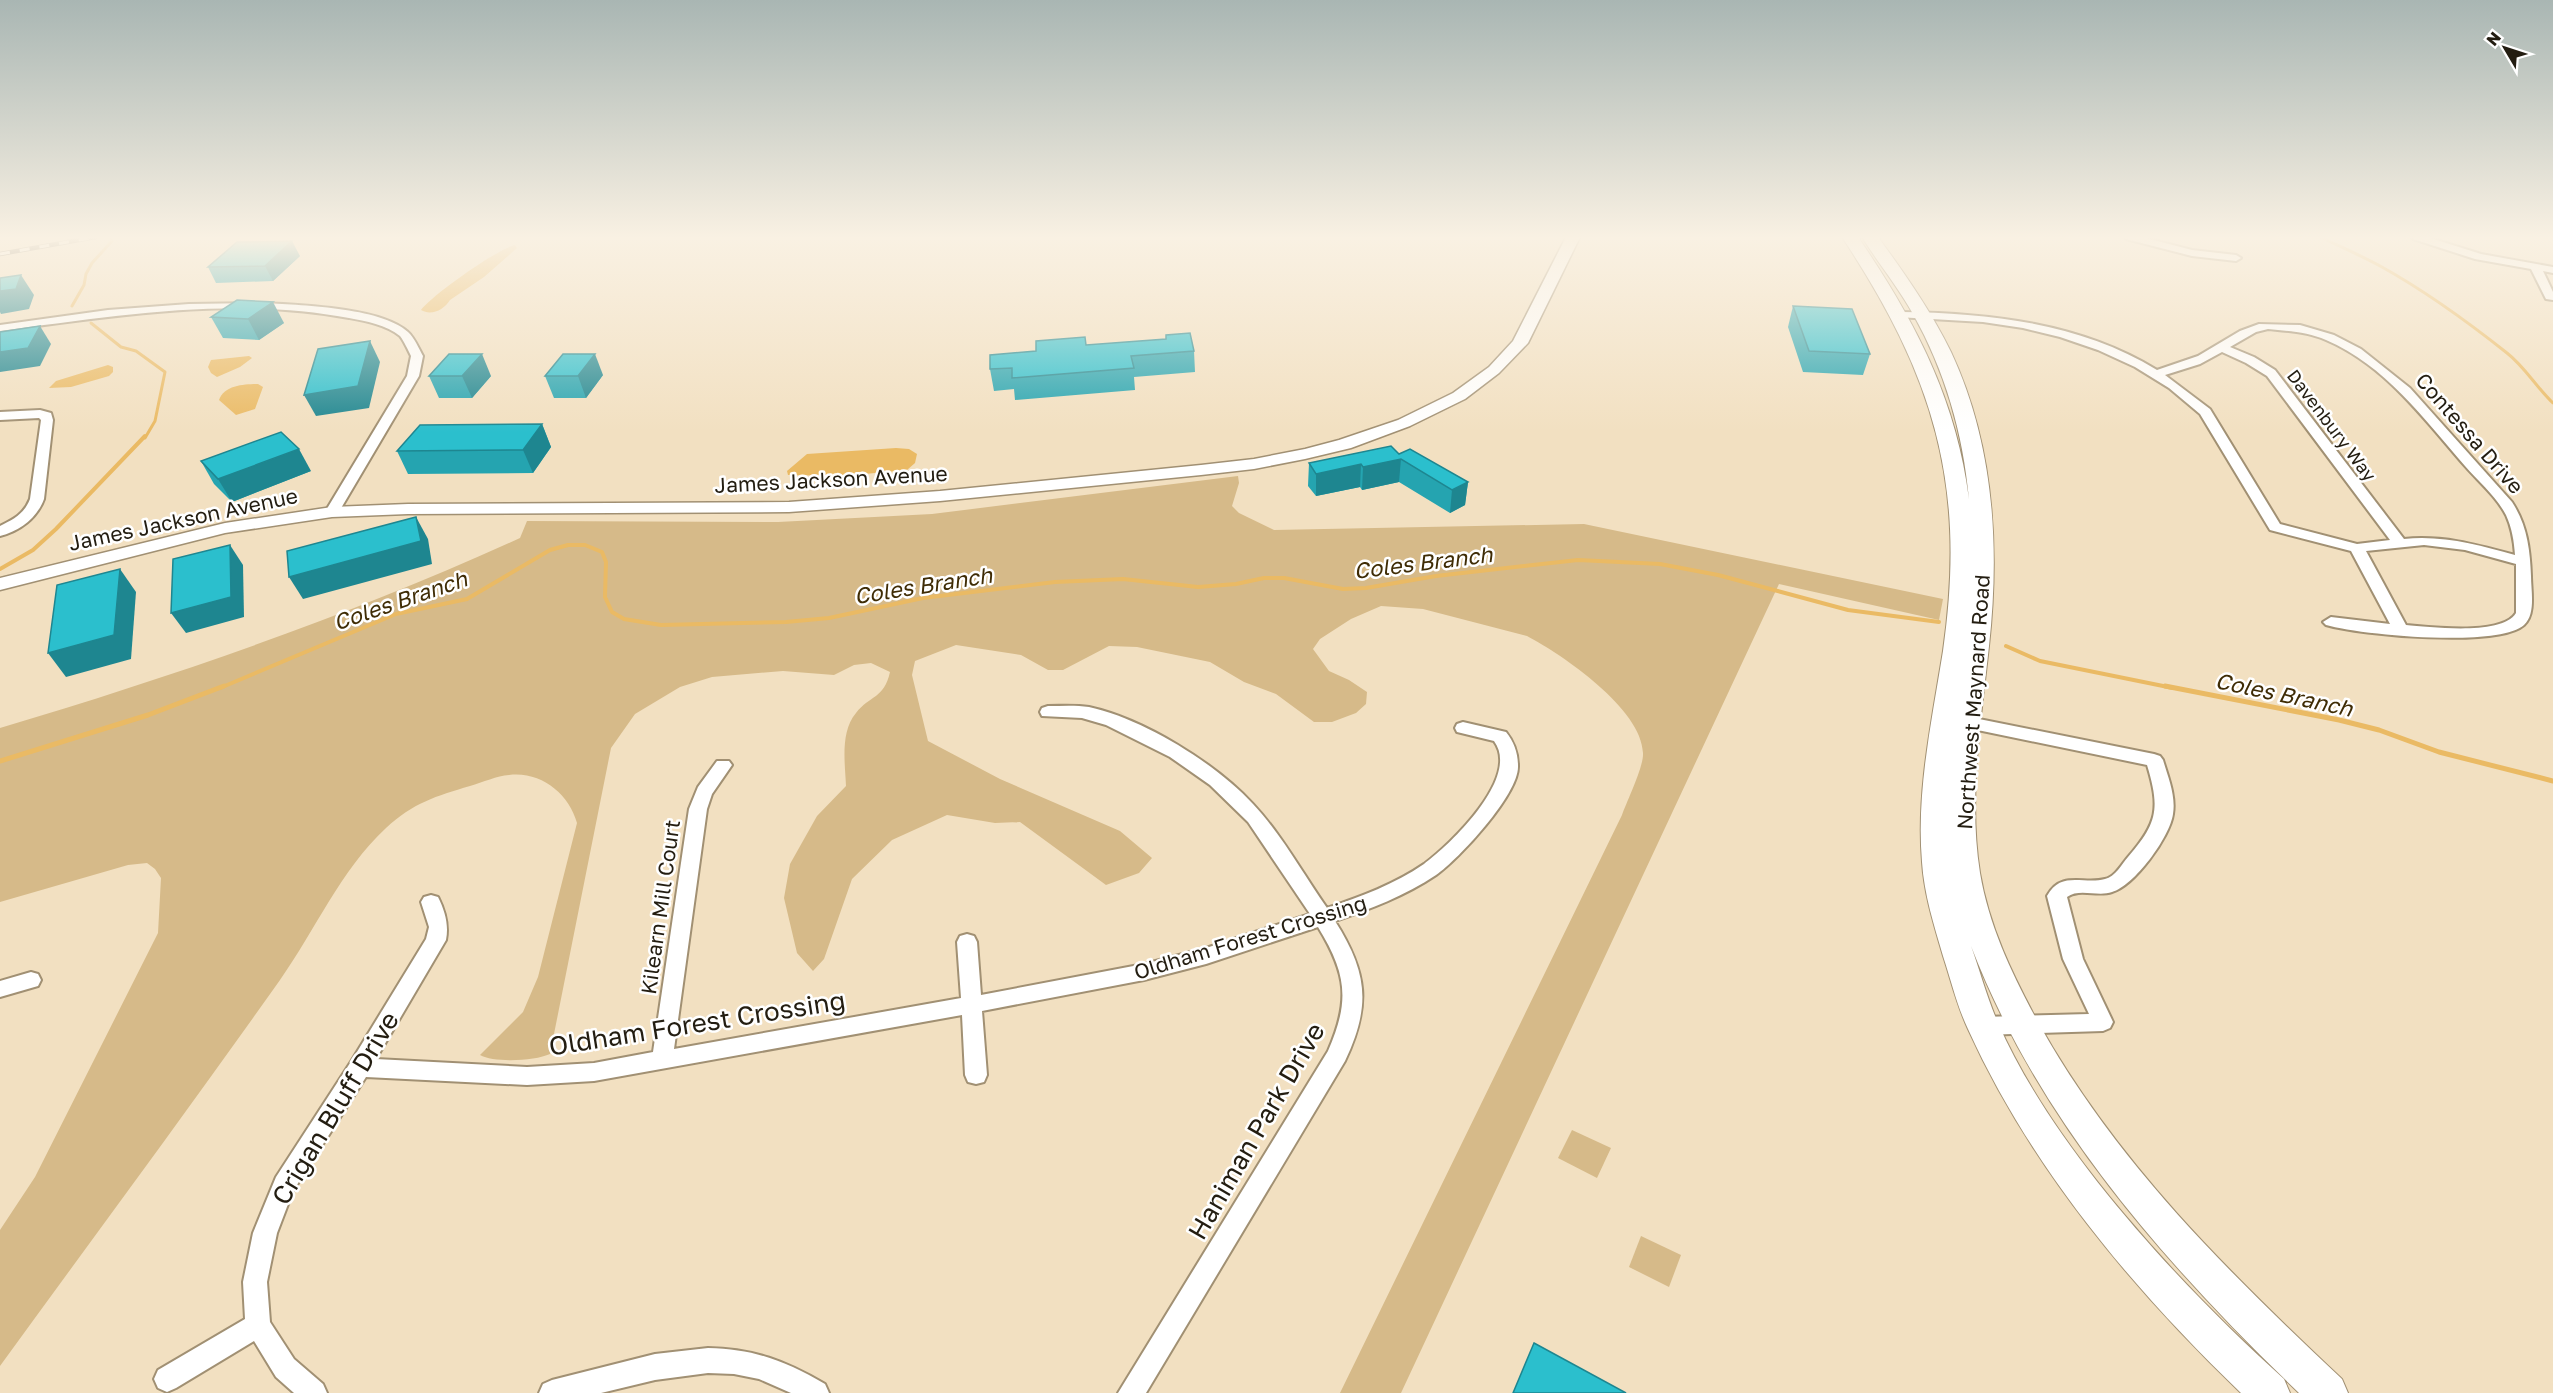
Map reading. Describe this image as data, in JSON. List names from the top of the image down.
{
  "streets": {
    "main road": ["Northwest Maynard Road"],
    "street": [
      "Davenbury Way",
      "Contessa Drive",
      "James Jackson Avenue",
      "Kilearn Mill Court",
      "Oldham Forest Crossing",
      "Crigan Bluff Drive",
      "Haniman Park Drive"
    ]
  },
  "crossings": [
    ["Davenbury Way", "Contessa Drive"],
    ["Kilearn Mill Court", "Oldham Forest Crossing"],
    ["Oldham Forest Crossing", "Crigan Bluff Drive"],
    ["Oldham Forest Crossing", "Haniman Park Drive"]
  ],
  "water": ["Coles Branch"],
  "north": "top left"
}
